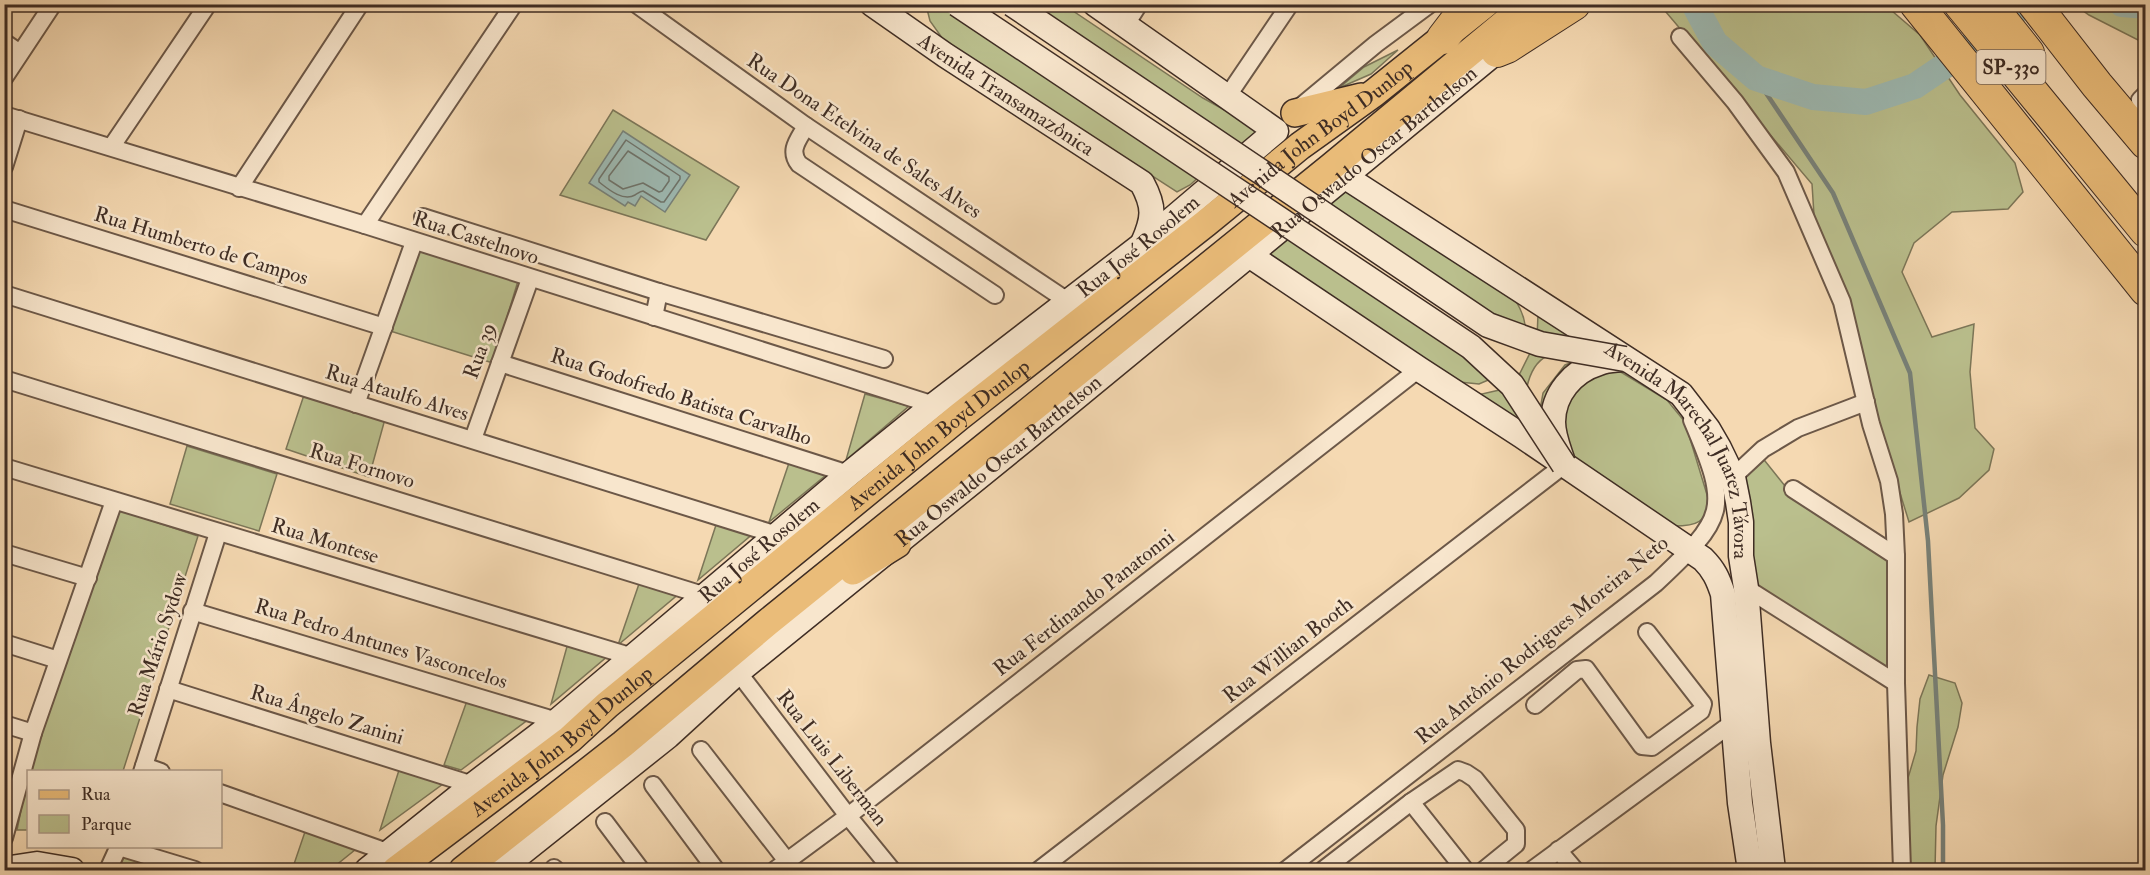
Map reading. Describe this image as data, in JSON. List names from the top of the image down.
{
  "streets": {
    "highway": ["SP-330"],
    "main road": ["Avenida John Boyd Dunlop"],
    "street": [
      "Avenida Transamazônica",
      "Rua Dona Etelvina de Sales Alves",
      "Rua Oswaldo Oscar Barthelson",
      "Rua Castelnovo",
      "Rua Humberto de Campos",
      "Rua José Rosolem",
      "Rua 39",
      "Rua Ataulfo Alves",
      "Rua Godofredo Batista Carvalho",
      "Avenida Marechal Juarez Távora",
      "Rua Fornovo",
      "Rua Montese",
      "Rua Ferdinando Panatonni",
      "Rua Antônio Rodrigues Moreira Neto",
      "Rua Pedro Antunes Vasconcelos",
      "Rua Mário Sydow",
      "Rua Willian Booth",
      "Rua Ângelo Zanini",
      "Rua Luis Liberman"
    ]
  },
  "crossings": [
    ["Avenida Transamazônica", "Rua José Rosolem"],
    ["Avenida John Boyd Dunlop", "Rua José Rosolem"],
    ["Rua Dona Etelvina de Sales Alves", "Rua José Rosolem"],
    ["Rua Oswaldo Oscar Barthelson", "Avenida Marechal Juarez Távora"],
    ["Rua Oswaldo Oscar Barthelson", "Rua Luis Liberman"],
    ["Rua Castelnovo", "Rua José Rosolem"],
    ["Rua Castelnovo", "Rua 39"],
    ["Rua José Rosolem", "Rua Ataulfo Alves"],
    ["Rua José Rosolem", "Rua Godofredo Batista Carvalho"],
    ["Rua José Rosolem", "Rua Fornovo"],
    ["Rua José Rosolem", "Rua Montese"],
    ["Rua José Rosolem", "Rua Pedro Antunes Vasconcelos"],
    ["Rua José Rosolem", "Rua Ângelo Zanini"],
    ["Rua 39", "Rua Ataulfo Alves"],
    ["Rua 39", "Rua Godofredo Batista Carvalho"],
    ["Avenida Marechal Juarez Távora", "Rua Ferdinando Panatonni"],
    ["Avenida Marechal Juarez Távora", "Rua Antônio Rodrigues Moreira Neto"],
    ["Avenida Marechal Juarez Távora", "Rua Willian Booth"],
    ["Rua Montese", "Rua Mário Sydow"],
    ["Rua Ferdinando Panatonni", "Rua Luis Liberman"],
    ["Rua Pedro Antunes Vasconcelos", "Rua Mário Sydow"],
    ["Rua Mário Sydow", "Rua Ângelo Zanini"]
  ],
  "legend": ["Rua", "Parque"]
}
